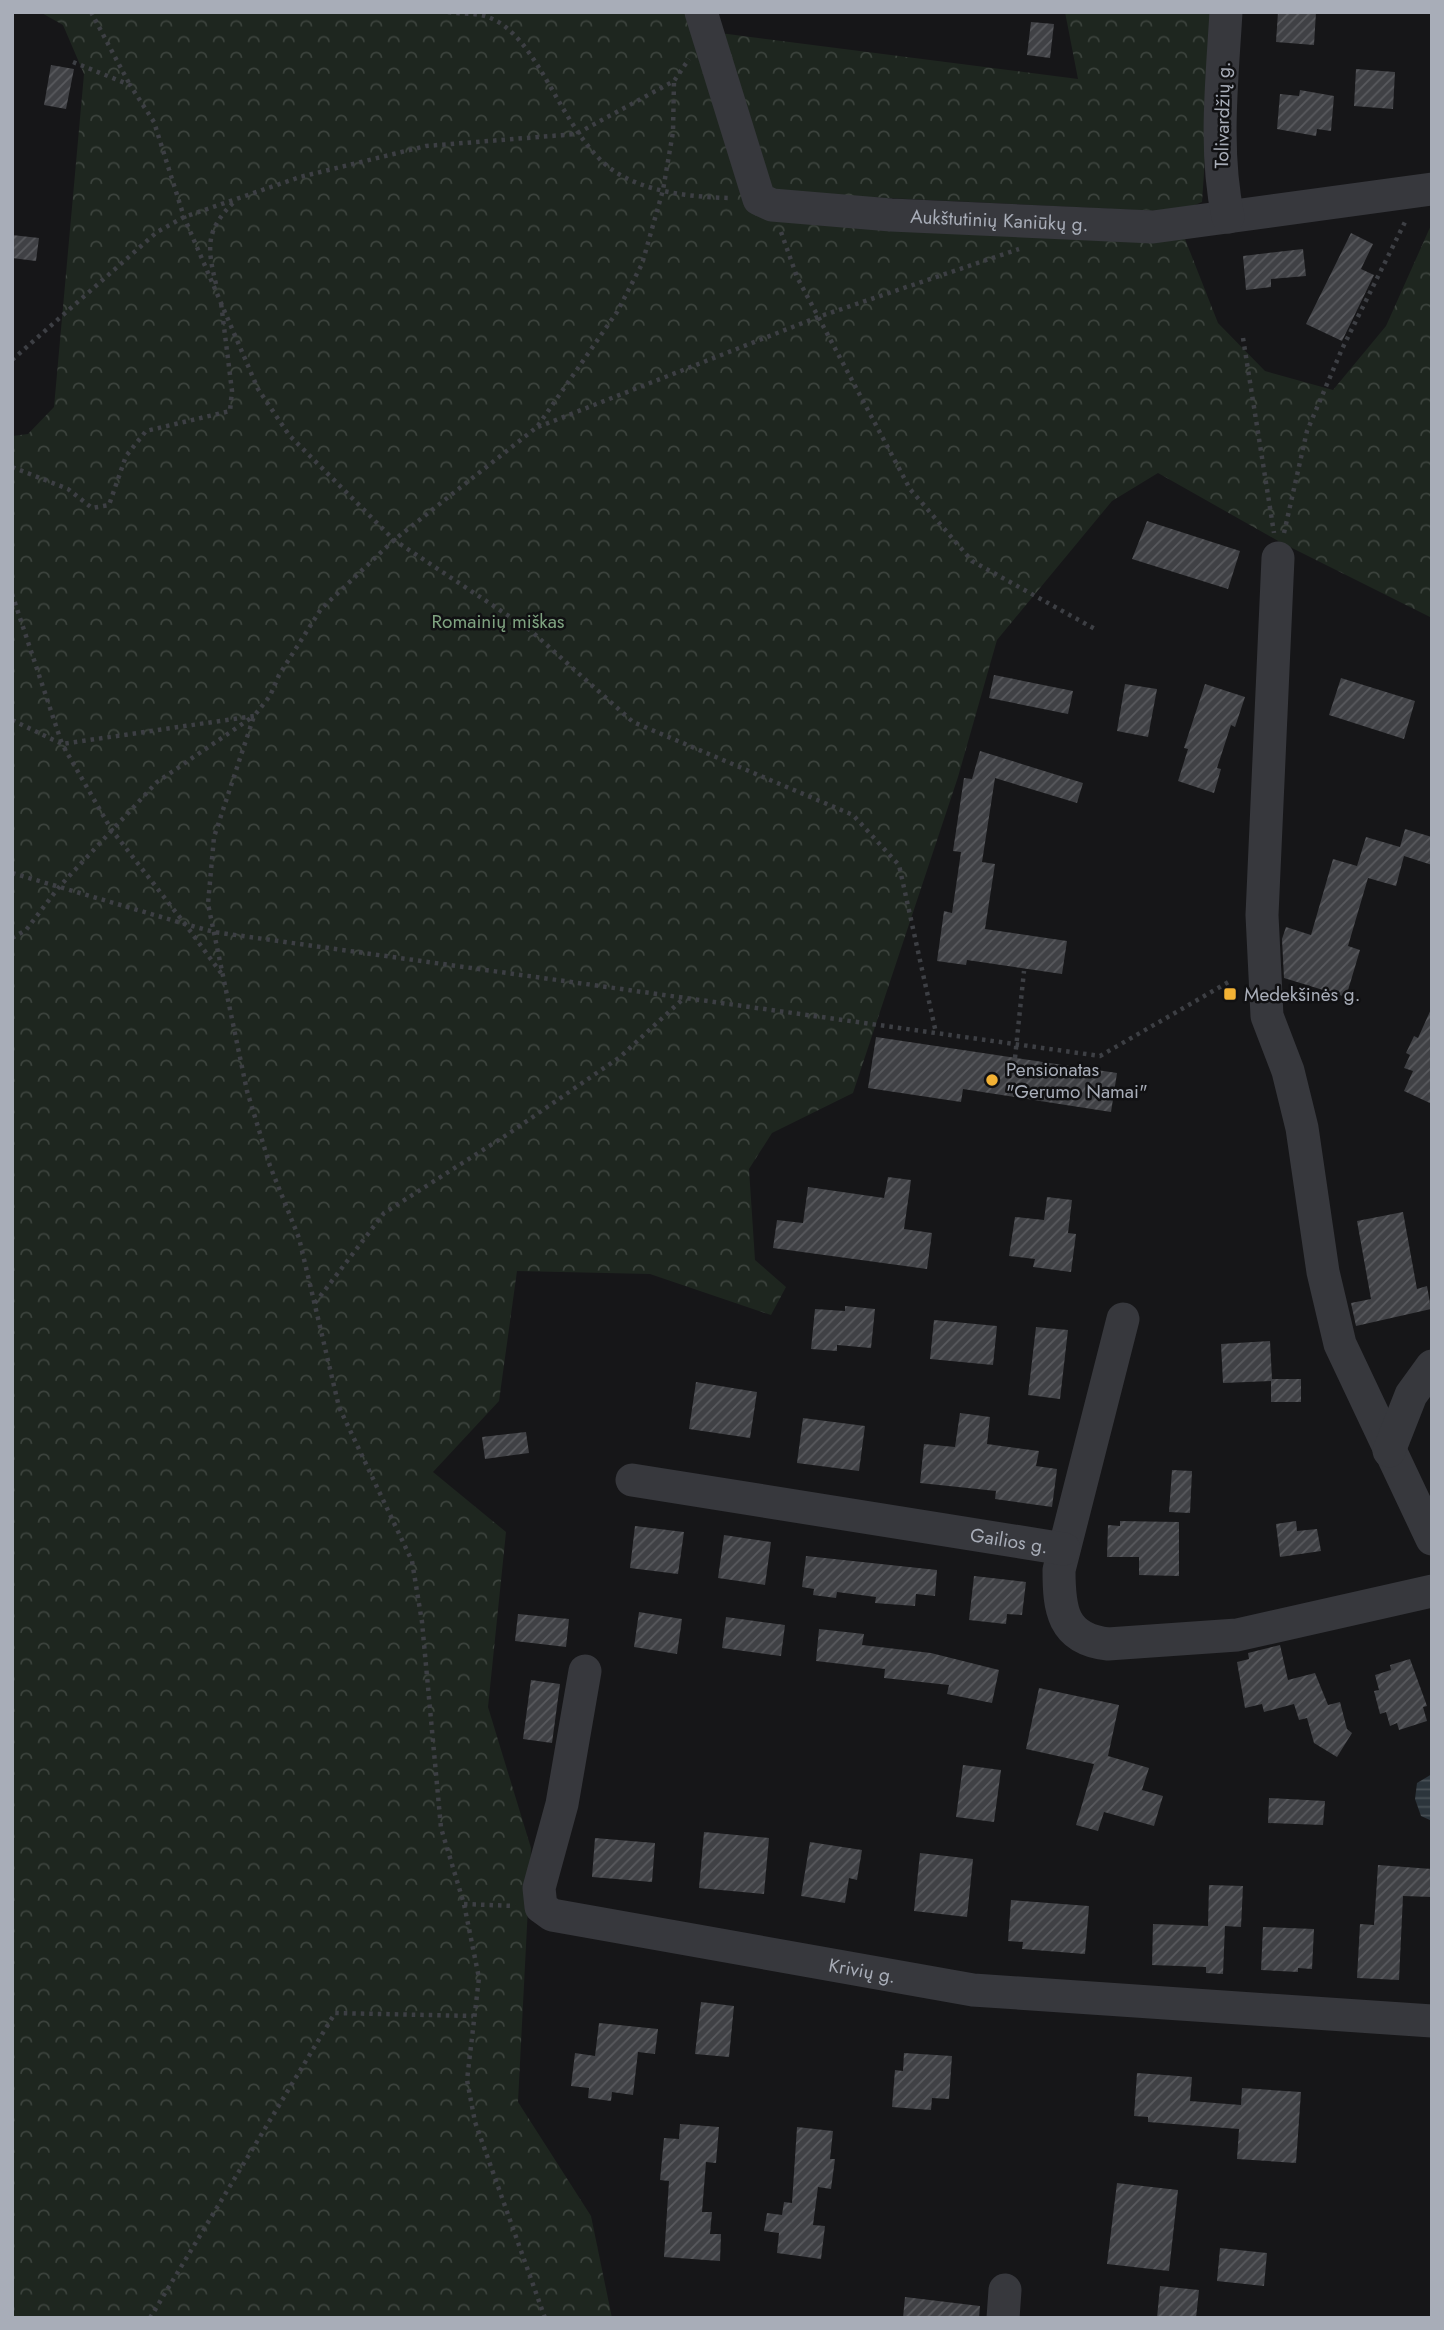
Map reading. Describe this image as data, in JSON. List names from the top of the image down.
{
  "streets": {
    "street": [
      "Tolivardžių g.",
      "Aukštutinių Kaniūkų g.",
      "Gailios g.",
      "Krivių g."
    ]
  },
  "crossings": [
    ["Tolivardžių g.", "Aukštutinių Kaniūkų g."]
  ],
  "parks": ["Romainių miškas"],
  "places": {
    "transit": ["Medekšinės g."],
    "other": ["Pensionatas \"Gerumo Namai\""]
  }
}
